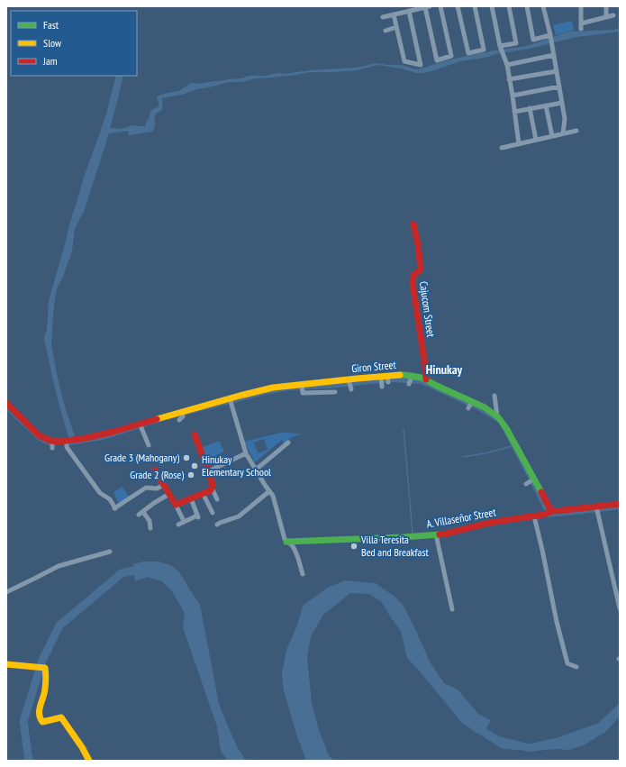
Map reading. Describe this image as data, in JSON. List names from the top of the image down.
{
  "streets": {
    "street": ["Cajucom Street", "Giron Street", "A. Villaseñor Street"]
  },
  "crossings": [
    ["Cajucom Street", "Giron Street"],
    ["Giron Street", "A. Villaseñor Street"]
  ],
  "districts": ["Hinukay"],
  "places": [
    "Grade 3 (Mahogany)",
    "Hinukay Elementary School",
    "Grade 2 (Rose)",
    "Villa Teresita Bed and Breakfast"
  ],
  "legend": ["Fast", "Slow", "Jam"]
}
